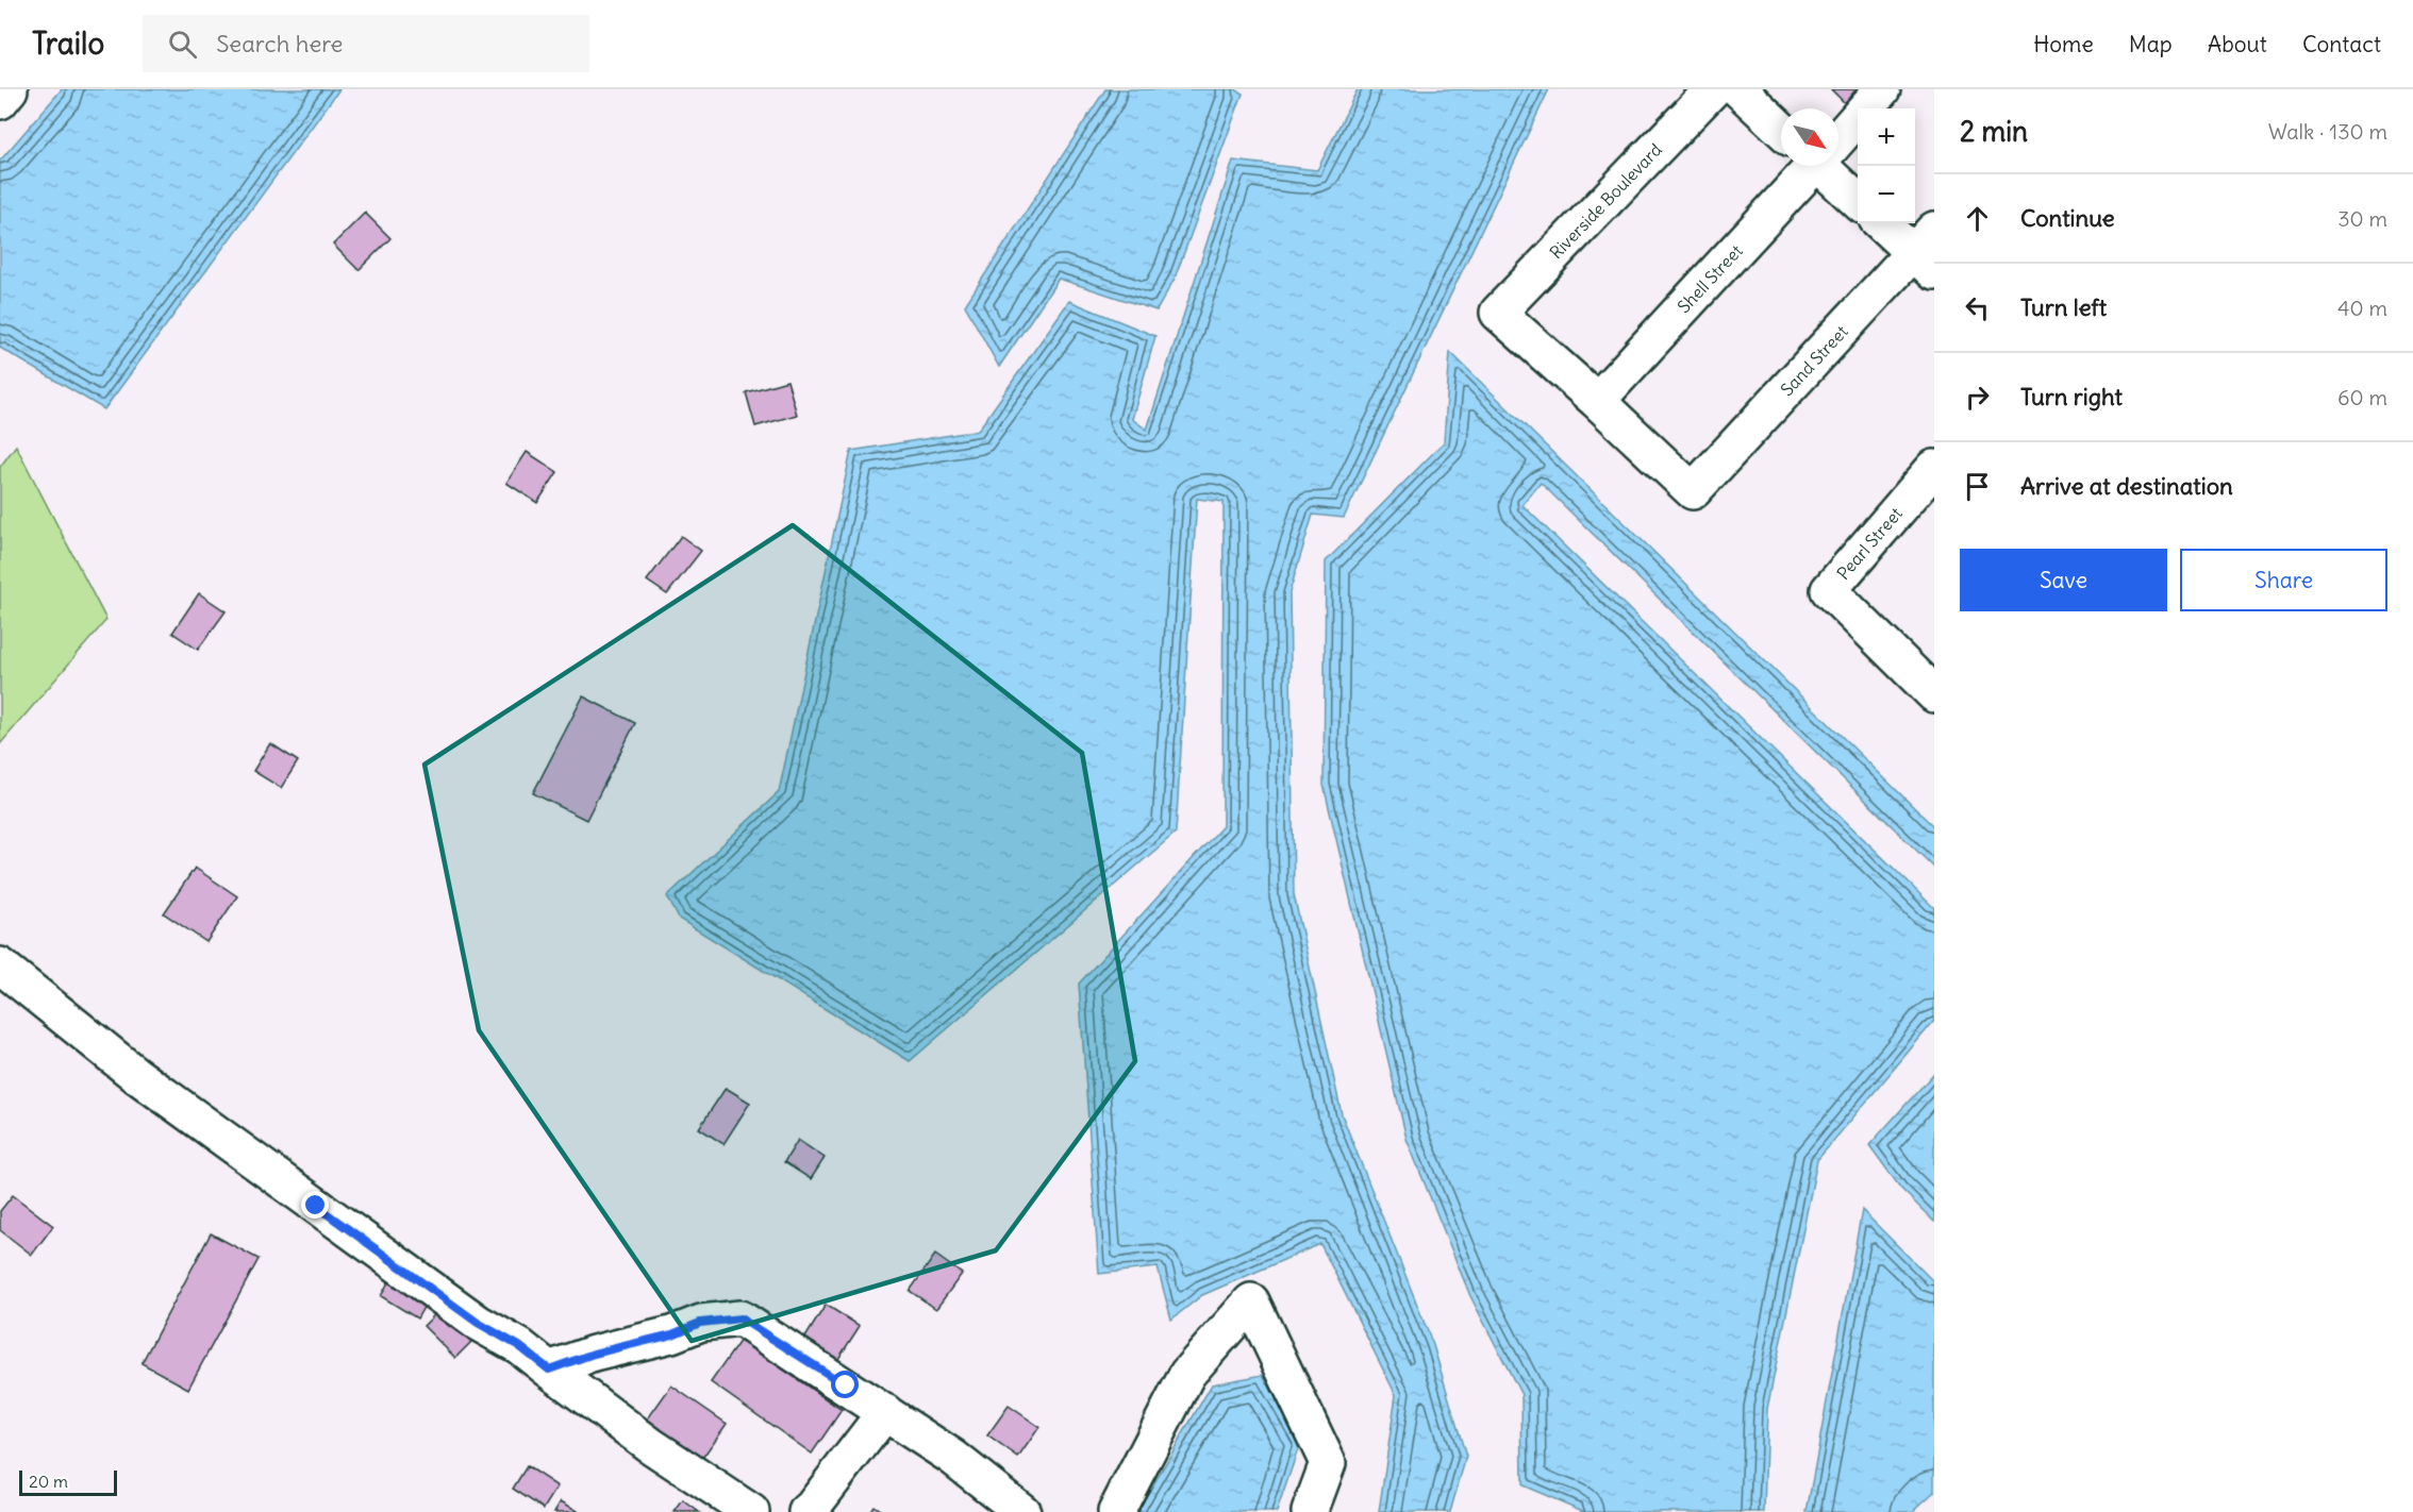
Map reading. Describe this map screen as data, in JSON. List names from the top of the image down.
{
  "streets": {
    "street": [
      "Riverside Boulevard",
      "Shell Street",
      "Sand Street",
      "Pearl Street"
    ]
  },
  "crossings": [
    ["Riverside Boulevard", "Shell Street"],
    ["Riverside Boulevard", "Sand Street"],
    ["Shell Street", "Sand Street"]
  ],
  "scale_bar": "20 m",
  "north": "bottom right",
  "page": {
    "header": "Trailo",
    "search": "Search here",
    "nav": [
      "Home",
      "Map",
      "About",
      "Contact"
    ],
    "heading": ["2 min", "Walk · 130 m"],
    "map_buttons": ["+", "−"],
    "list": [
      ["Continue", "30 m"],
      ["Turn left", "40 m"],
      ["Turn right", "60 m"],
      "Arrive at destination"
    ],
    "buttons": ["Save", "Share"],
    "scale": "20 m"
  }
}
